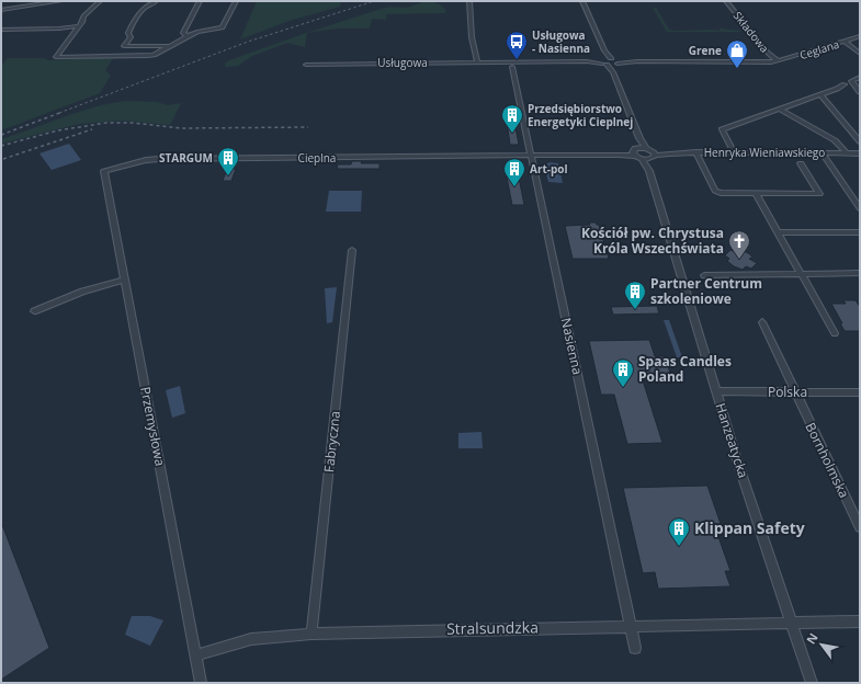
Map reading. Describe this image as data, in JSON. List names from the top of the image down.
{
  "streets": {
    "street": [
      "Składowa",
      "Ceglana",
      "Usługowa",
      "Henryka Wieniawskiego",
      "Cieplna",
      "Nasienna",
      "Polska",
      "Przemysłowa",
      "Hanzeatycka",
      "Fabryczna",
      "Bornholmska",
      "Stralsundzka"
    ]
  },
  "crossings": [
    ["Składowa", "Ceglana"],
    ["Usługowa", "Nasienna"],
    ["Henryka Wieniawskiego", "Hanzeatycka"],
    ["Cieplna", "Nasienna"],
    ["Cieplna", "Przemysłowa"],
    ["Nasienna", "Stralsundzka"],
    ["Polska", "Hanzeatycka"],
    ["Polska", "Bornholmska"],
    ["Przemysłowa", "Stralsundzka"],
    ["Hanzeatycka", "Stralsundzka"],
    ["Fabryczna", "Stralsundzka"]
  ],
  "places": {
    "bus stop": ["Usługowa - Nasienna"],
    "shop": ["Grene"],
    "building": [
      "Przedsiębiorstwo Energetyki Cieplnej",
      "STARGUM",
      "Art-pol",
      "Partner Centrum szkoleniowe",
      "Spaas Candles Poland",
      "Klippan Safety"
    ],
    "church": ["Kościół pw. Chrystusa Króla Wszechświata"]
  },
  "north": "top left"
}
